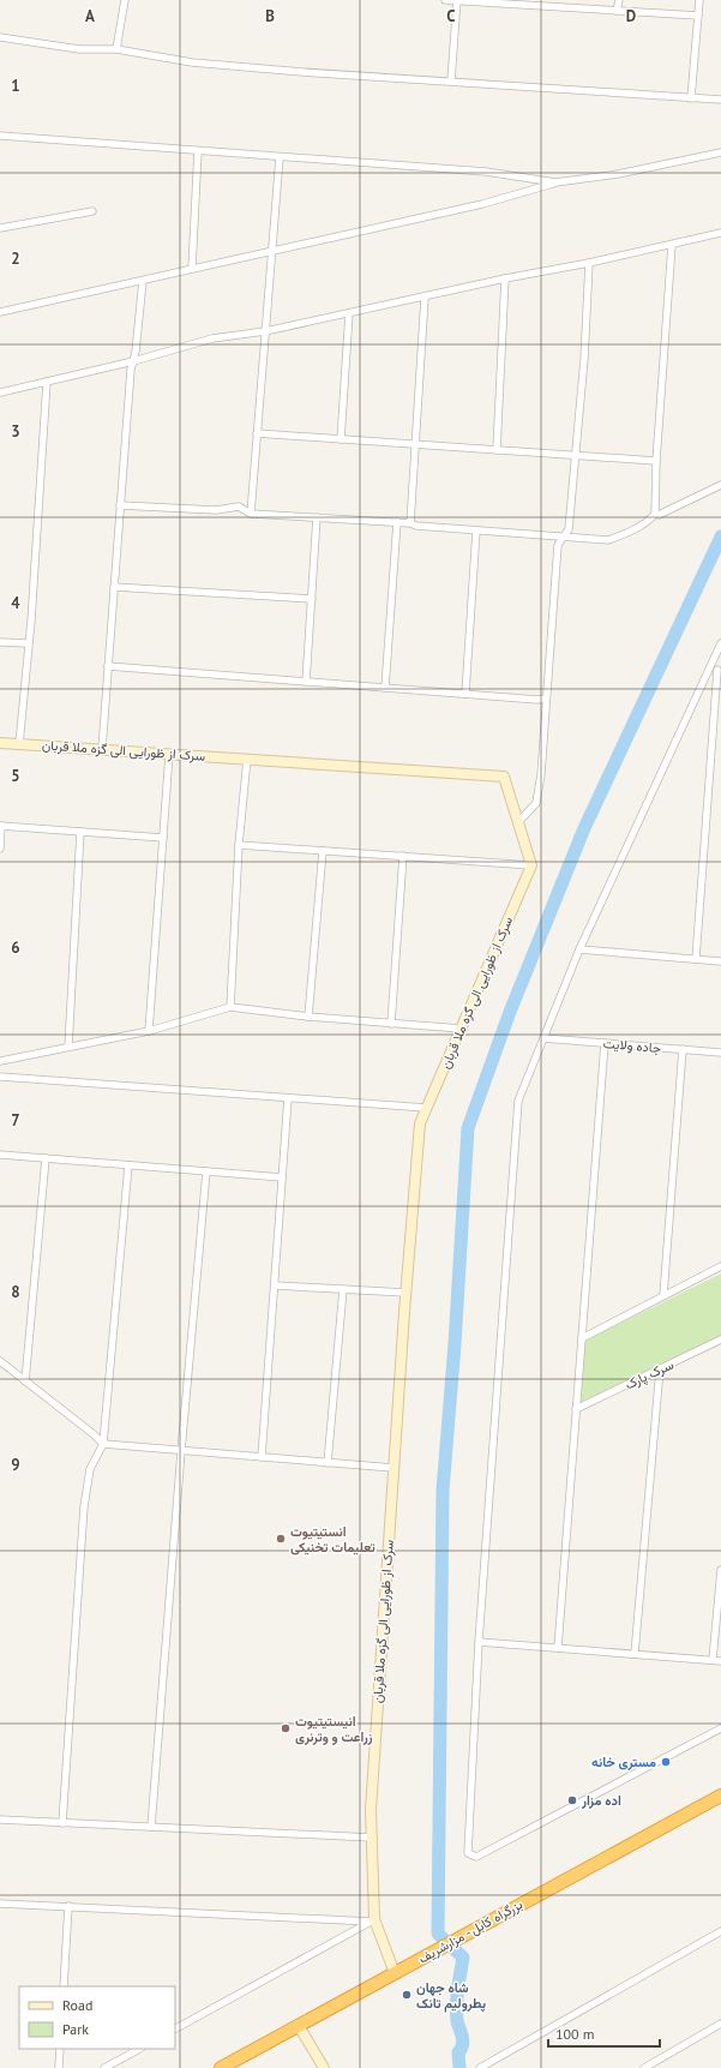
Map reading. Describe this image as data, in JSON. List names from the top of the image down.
{
  "streets": {
    "highway": ["بزرگراه کابل - مزارشریف"],
    "street": ["سرک از ظورایی الی گزه ملا قربان", "جاده ولایت", "سرک پارک"]
  },
  "crossings": [
    ["سرک از ظورایی الی گزه ملا قربان", "بزرگراه کابل - مزارشریف"]
  ],
  "places": [
    "انستیتیوت تعلیمات تخنیکی",
    "انیستیتیوت زراعت و وترنری",
    "مستری خانه",
    "اده مزار",
    "شاه جهان پطرولیم تانک"
  ],
  "legend": ["Road", "Park"],
  "scale_bar": "100 m",
  "grid": {
    "columns": [
      "A",
      "B",
      "C",
      "D"
    ],
    "rows": [
      "1",
      "2",
      "3",
      "4",
      "5",
      "6",
      "7",
      "8",
      "9"
    ]
  }
}
